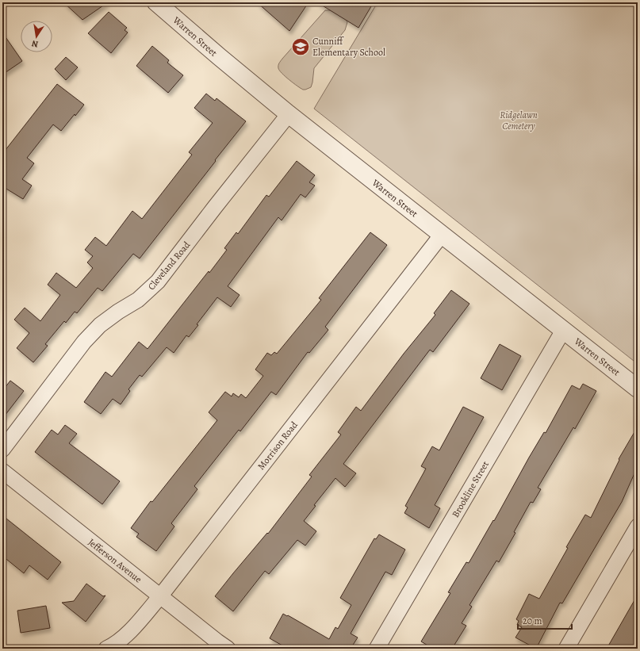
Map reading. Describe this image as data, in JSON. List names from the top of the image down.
{
  "streets": {
    "street": [
      "Warren Street",
      "Cleveland Road",
      "Morrison Road",
      "Brookline Street",
      "Jefferson Avenue"
    ]
  },
  "crossings": [
    ["Warren Street", "Cleveland Road"],
    ["Warren Street", "Morrison Road"],
    ["Warren Street", "Brookline Street"],
    ["Morrison Road", "Jefferson Avenue"]
  ],
  "parks": ["Ridgelawn Cemetery"],
  "places": {
    "school or university": ["Cunniff Elementary School"]
  },
  "scale_bar": "20 m",
  "north": "bottom"
}
